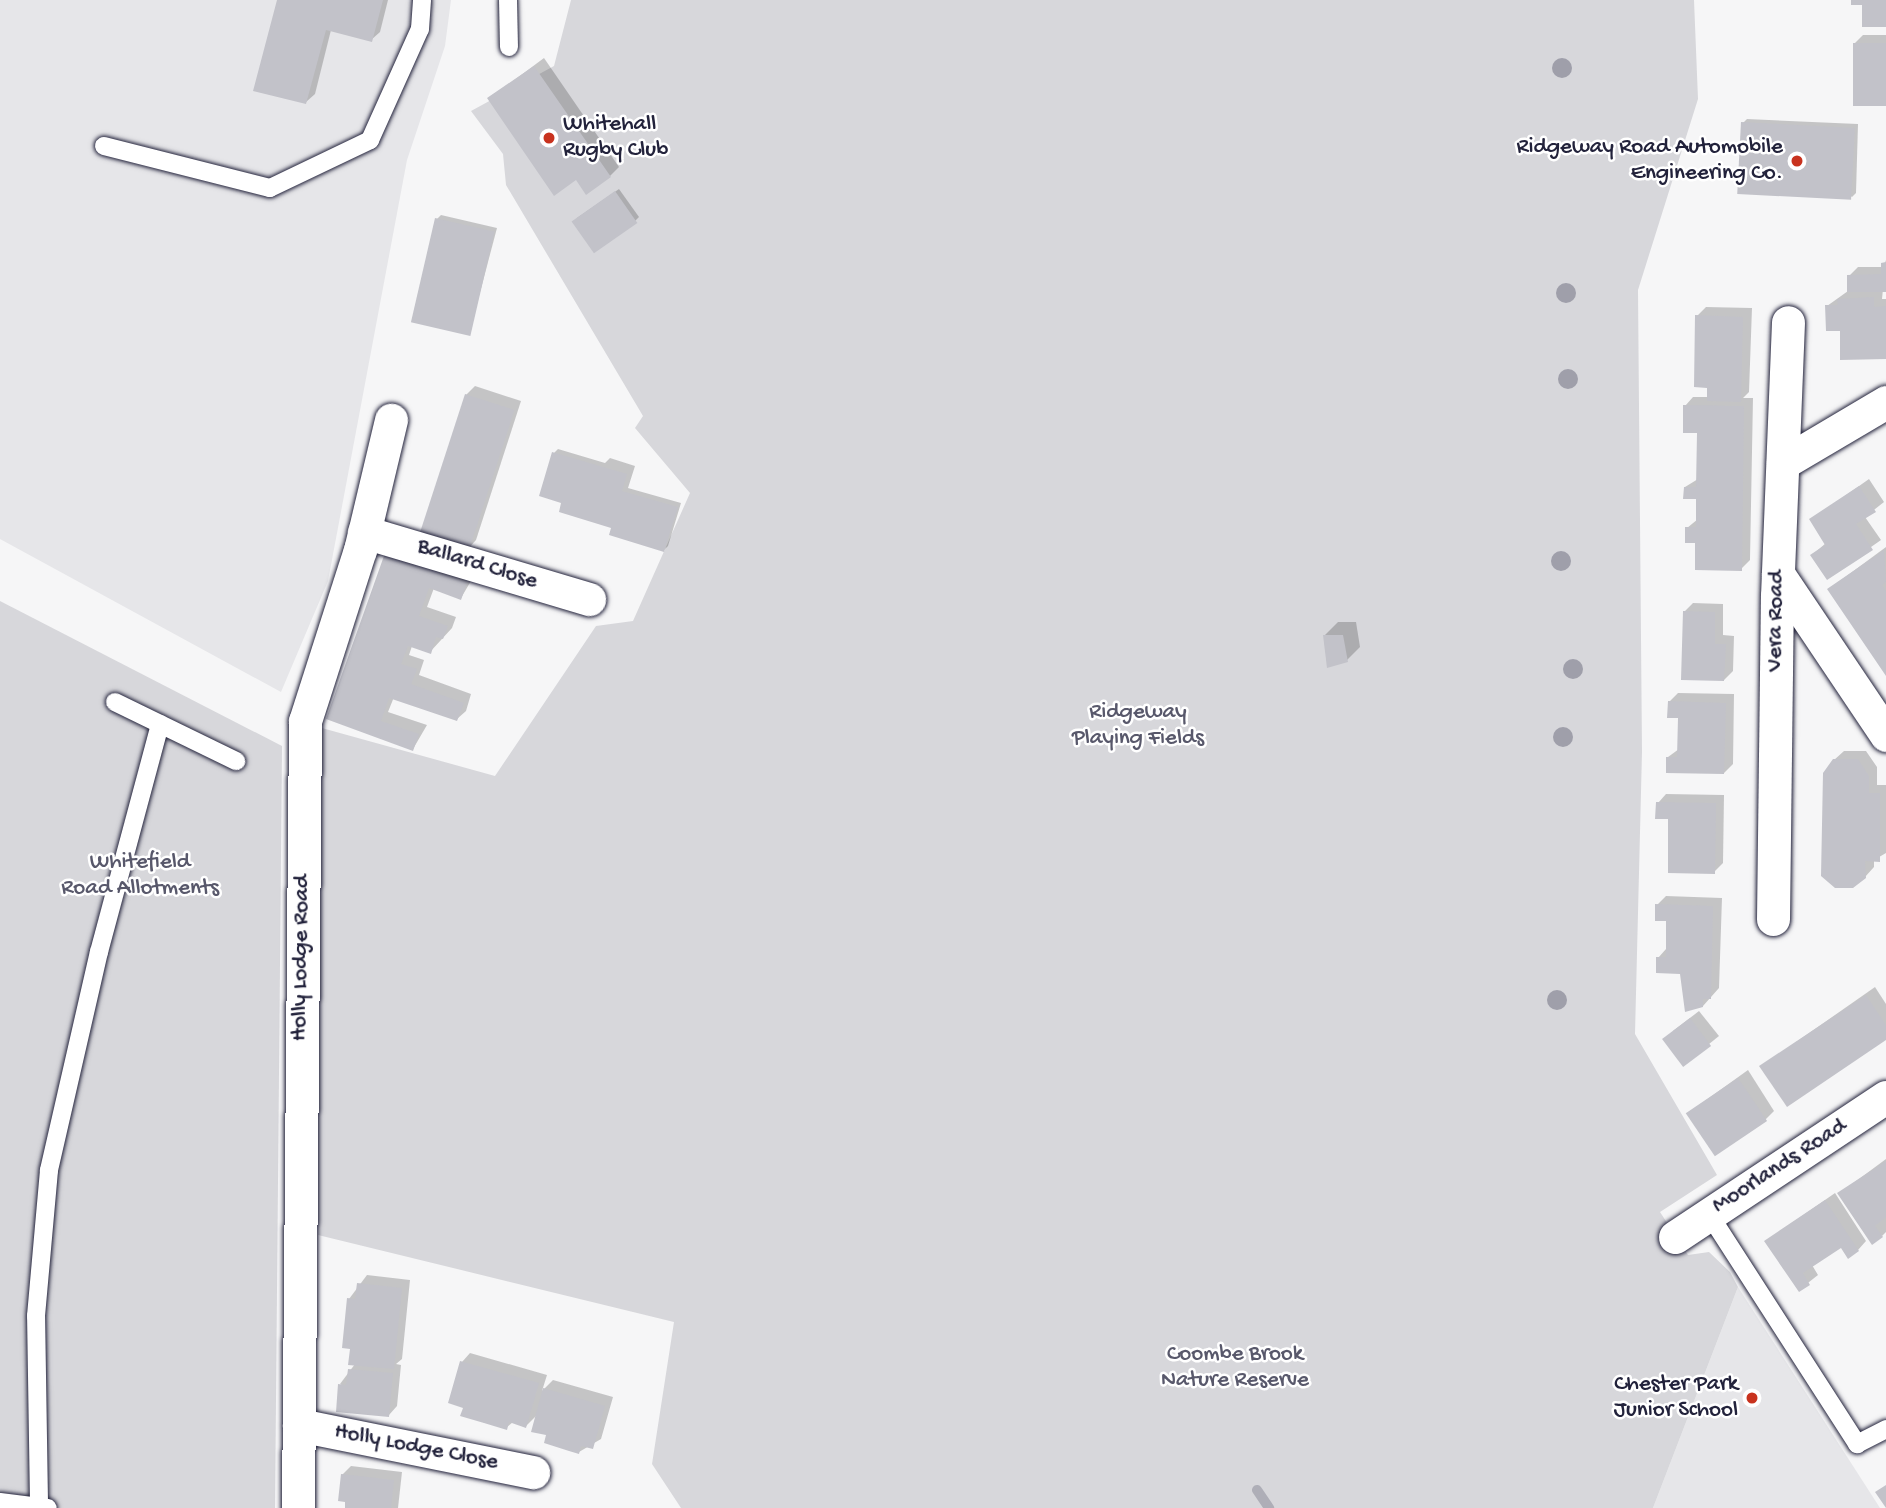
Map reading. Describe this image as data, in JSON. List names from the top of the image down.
{
  "streets": {
    "street": [
      "Ballard Close",
      "Vera Road",
      "Holly Lodge Road",
      "Moorlands Road",
      "Holly Lodge Close"
    ]
  },
  "crossings": [
    ["Ballard Close", "Holly Lodge Road"],
    ["Holly Lodge Road", "Holly Lodge Close"]
  ],
  "parks": ["Ridgeway Playing Fields", "Whitefield Road Allotments", "Coombe Brook Nature Reserve"],
  "places": ["Whitehall Rugby Club", "Ridgeway Road Automobile Engineering Co.", "Chester Park Junior School"]
}
